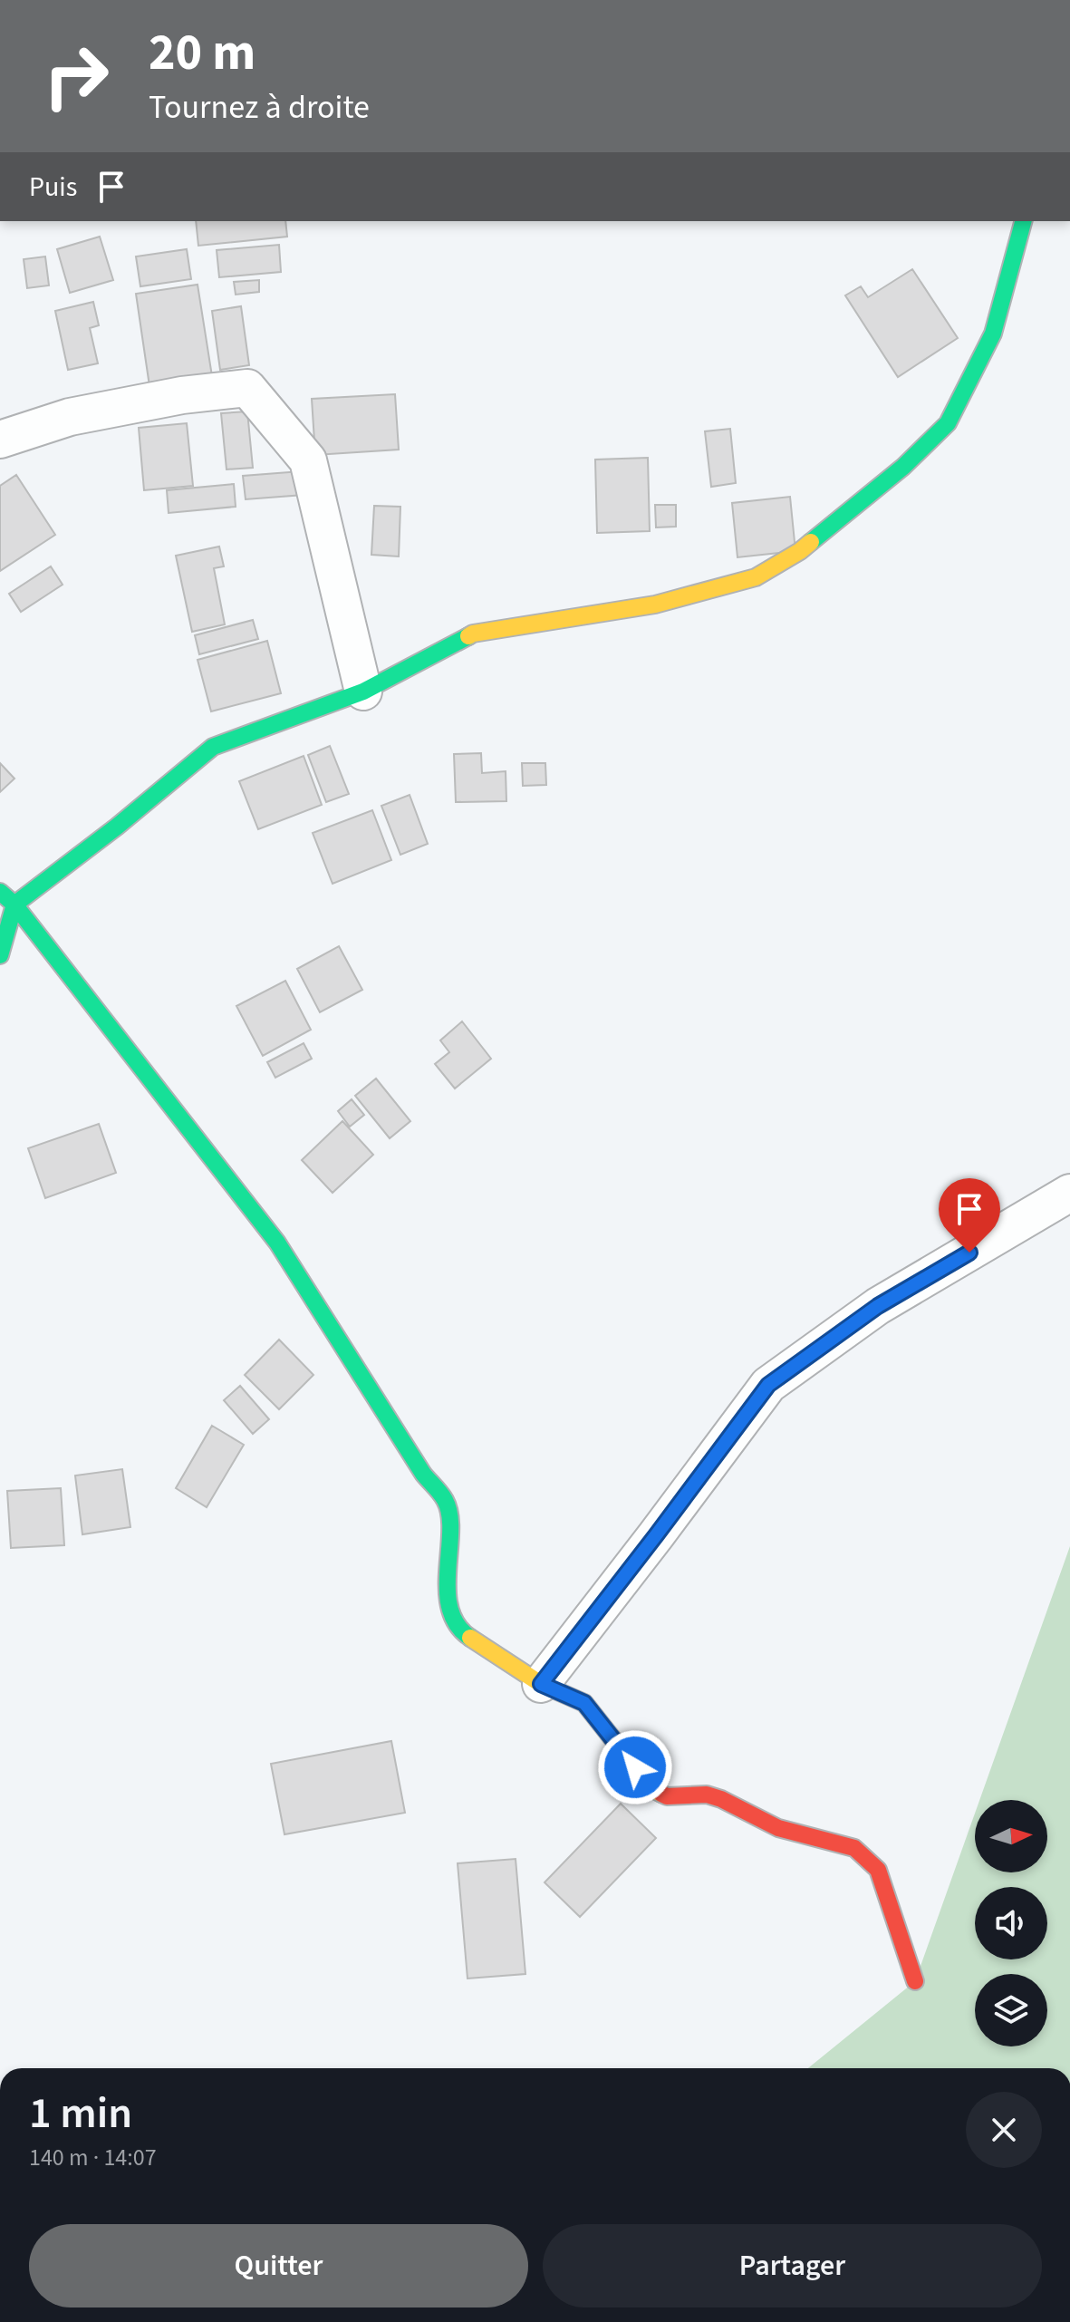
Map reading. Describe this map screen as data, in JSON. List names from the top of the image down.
{
  "north": "right",
  "page": {
    "turn": ["20 m", "Tournez à droite"],
    "then": "Puis",
    "heading": ["1 min", "140 m · 14:07"],
    "buttons": ["Quitter", "Partager"]
  }
}
